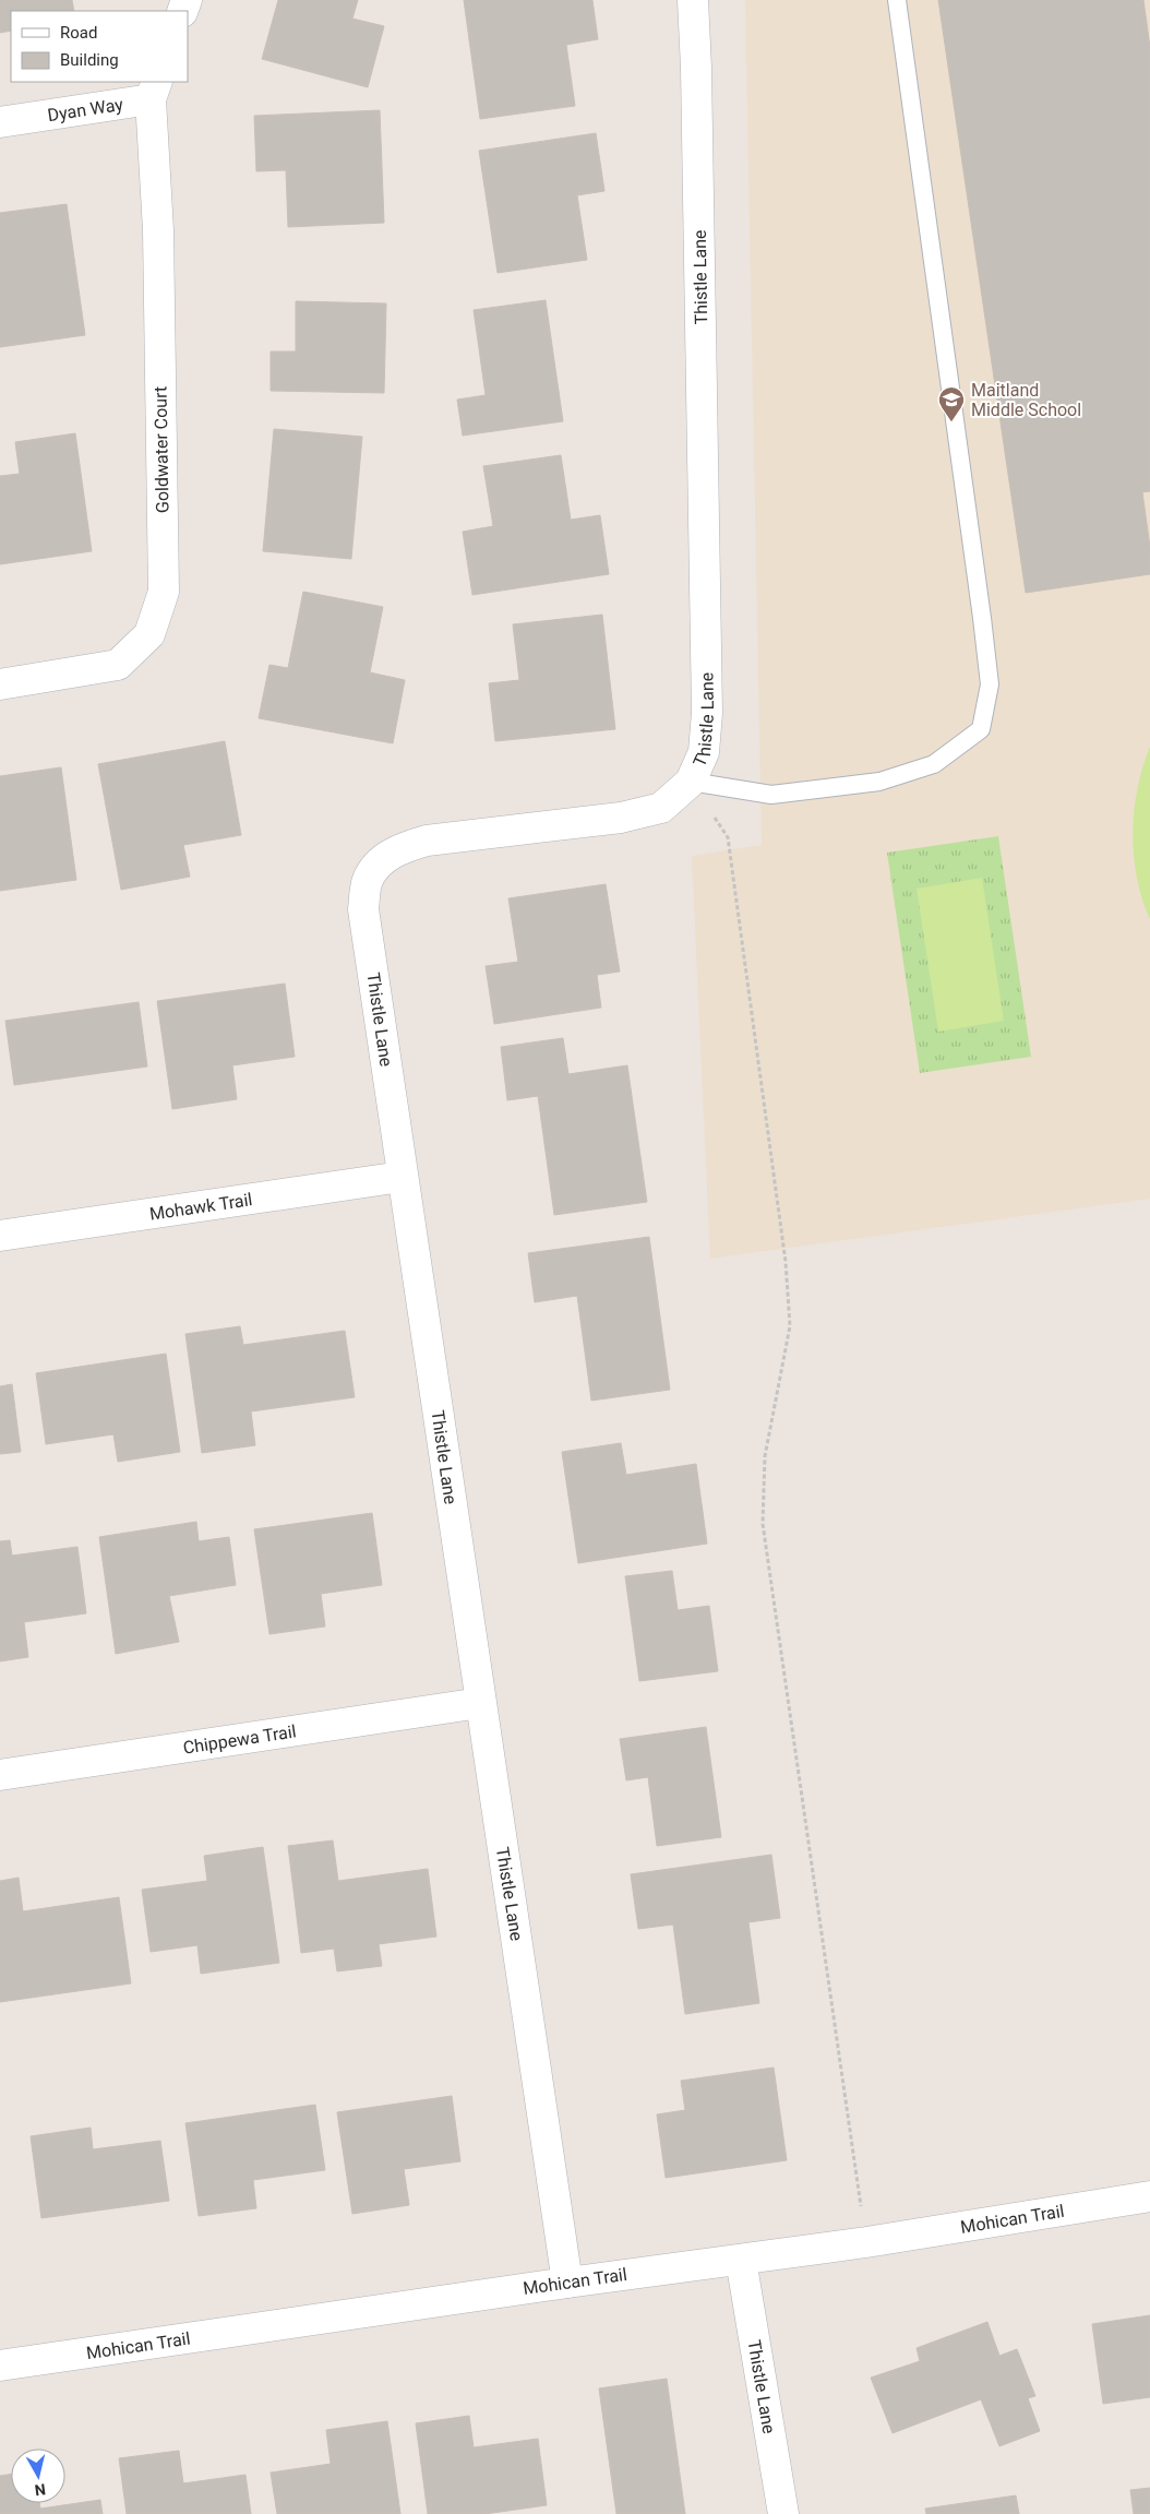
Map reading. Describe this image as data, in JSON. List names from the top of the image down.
{
  "streets": {
    "street": [
      "Dyan Way",
      "Thistle Lane",
      "Goldwater Court",
      "Mohawk Trail",
      "Chippewa Trail",
      "Mohican Trail"
    ]
  },
  "crossings": [
    ["Dyan Way", "Goldwater Court"],
    ["Thistle Lane", "Mohawk Trail"],
    ["Thistle Lane", "Chippewa Trail"],
    ["Thistle Lane", "Mohican Trail"]
  ],
  "places": {
    "school or university": ["Maitland Middle School"]
  },
  "legend": ["Road", "Building"],
  "north": "bottom"
}
